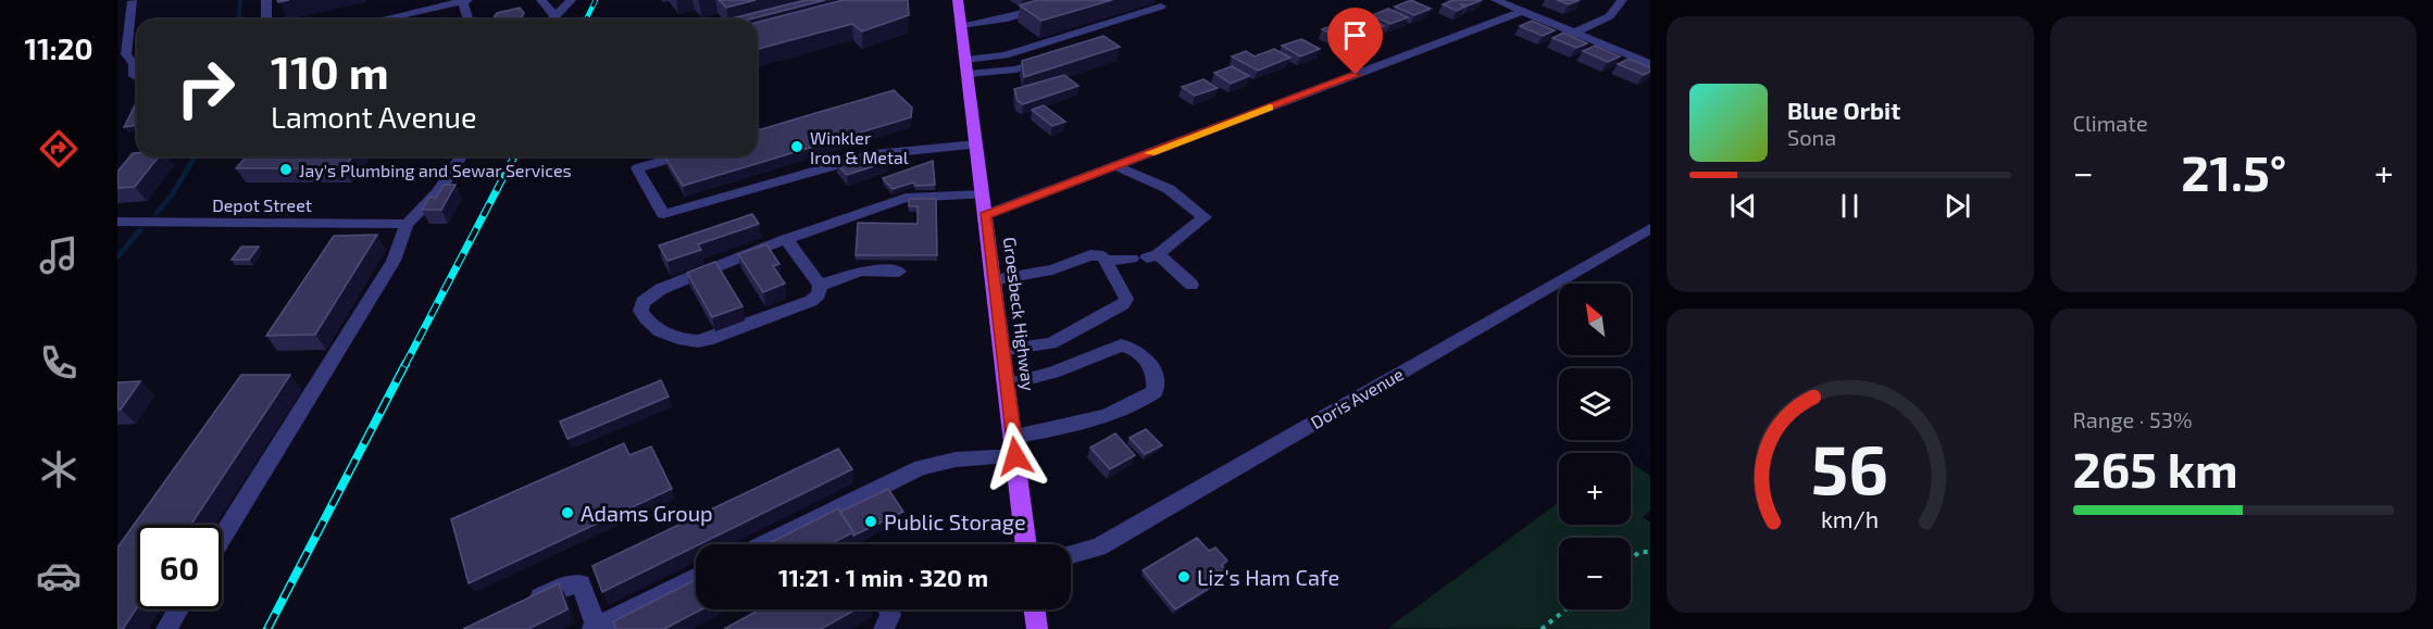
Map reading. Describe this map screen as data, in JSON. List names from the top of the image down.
{
  "streets": {
    "main road": ["Groesbeck Highway"],
    "street": ["Depot Street", "Doris Avenue"]
  },
  "places": [
    "Winkler Iron & Metal",
    "Jay's Plumbing and Sewar Services",
    "Adams Group",
    "Public Storage",
    "Liz's Ham Cafe"
  ],
  "north": "top left",
  "page": {
    "tabs": "11:20",
    "tile": [
      "Climate",
      ["Range · 53%", "265 km"]
    ],
    "turn": ["110 m", "Lamont Avenue"],
    "song": ["Blue Orbit", "Sona"],
    "heat": ["−", "21.5°", "+"],
    "map_buttons": ["+", "−"],
    "limit": "60",
    "trip": "11:21 · 1 min · 320 m",
    "gauge": ["56", "km/h"]
  }
}
